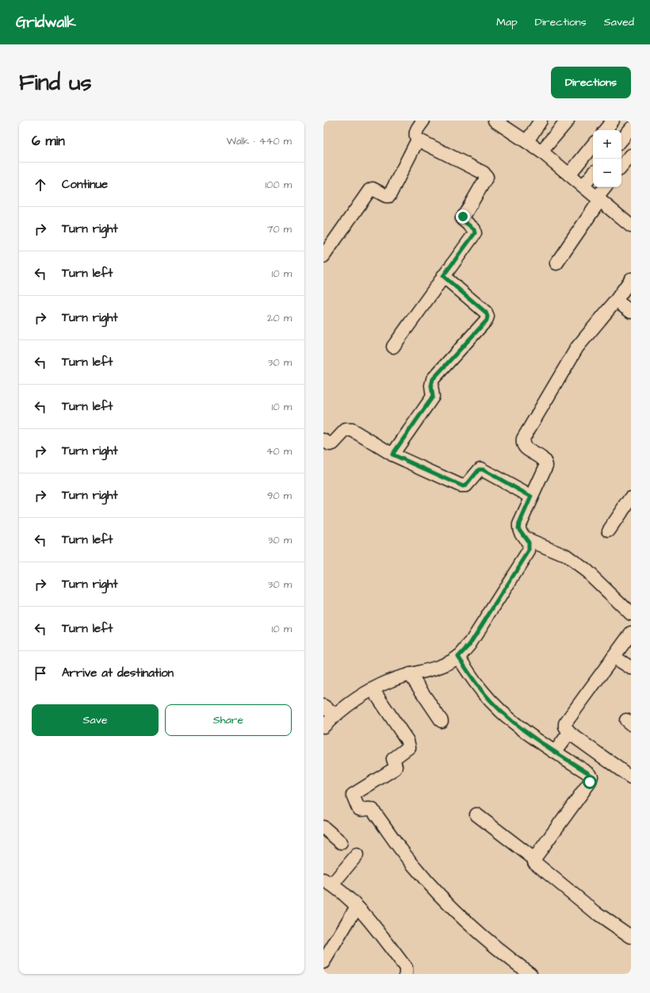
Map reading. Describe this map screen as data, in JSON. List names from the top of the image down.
{
  "page": {
    "header": "Gridwalk",
    "nav": ["Map", "Directions", "Saved"],
    "buttons": [
      "Directions",
      ["Save", "Share"]
    ],
    "title": "Find us",
    "heading": ["6 min", "Walk · 440 m"],
    "map_buttons": ["+", "−"],
    "list": [
      ["Continue", "100 m"],
      ["Turn right", "70 m"],
      ["Turn left", "10 m"],
      ["Turn right", "20 m"],
      ["Turn left", "30 m"],
      ["Turn left", "10 m"],
      ["Turn right", "40 m"],
      ["Turn right", "90 m"],
      ["Turn left", "30 m"],
      ["Turn right", "30 m"],
      ["Turn left", "10 m"],
      "Arrive at destination"
    ]
  }
}
